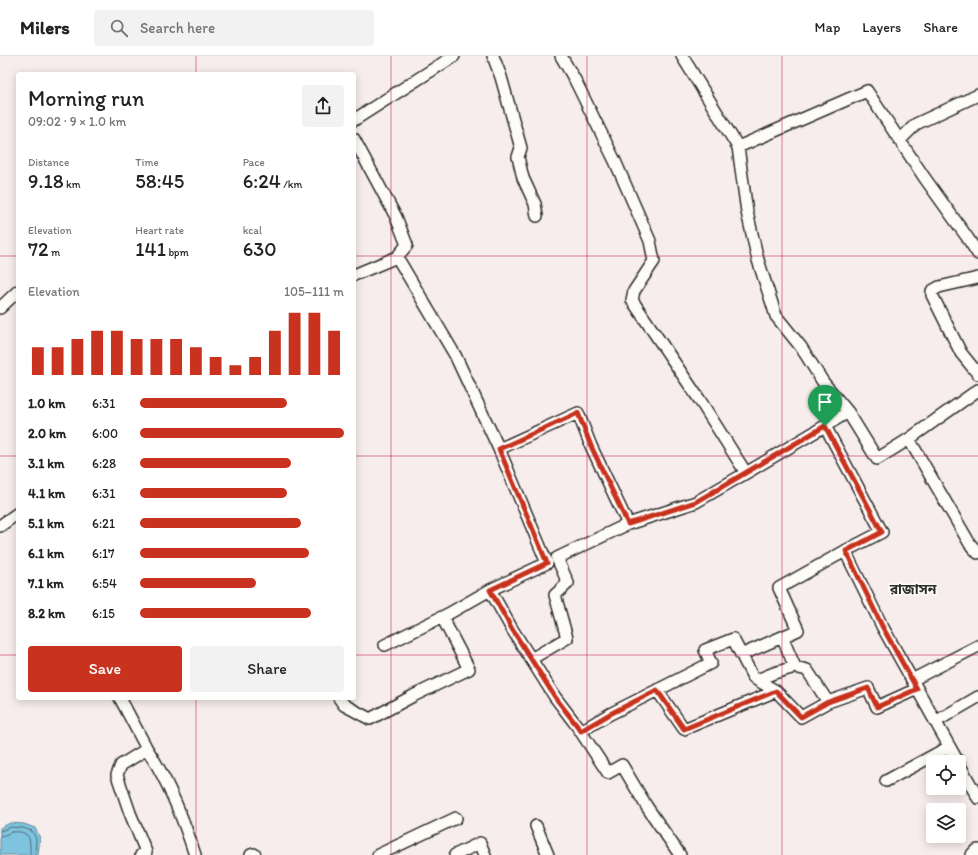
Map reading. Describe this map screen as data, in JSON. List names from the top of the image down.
{
  "districts": ["রাজাসন"],
  "page": {
    "header": "Milers",
    "search": "Search here",
    "nav": ["Map", "Layers", "Share"],
    "heading": ["Morning run", "09:02 · 9 × 1.0 km"],
    "stats": [
      ["Distance", "9.18 km"],
      ["Time", "58:45"],
      ["Pace", "6:24 /km"],
      ["Elevation", "72 m"],
      ["Heart rate", "141 bpm"],
      ["kcal", "630"]
    ],
    "chart": ["Elevation", "105–111 m"],
    "list": [
      {
        "name": "1.0 km",
        "note": "6:31"
      },
      {
        "name": "2.0 km",
        "note": "6:00"
      },
      {
        "name": "3.1 km",
        "note": "6:28"
      },
      {
        "name": "4.1 km",
        "note": "6:31"
      },
      {
        "name": "5.1 km",
        "note": "6:21"
      },
      {
        "name": "6.1 km",
        "note": "6:17"
      },
      {
        "name": "7.1 km",
        "note": "6:54"
      },
      {
        "name": "8.2 km",
        "note": "6:15"
      }
    ],
    "buttons": ["Save", "Share"]
  }
}
